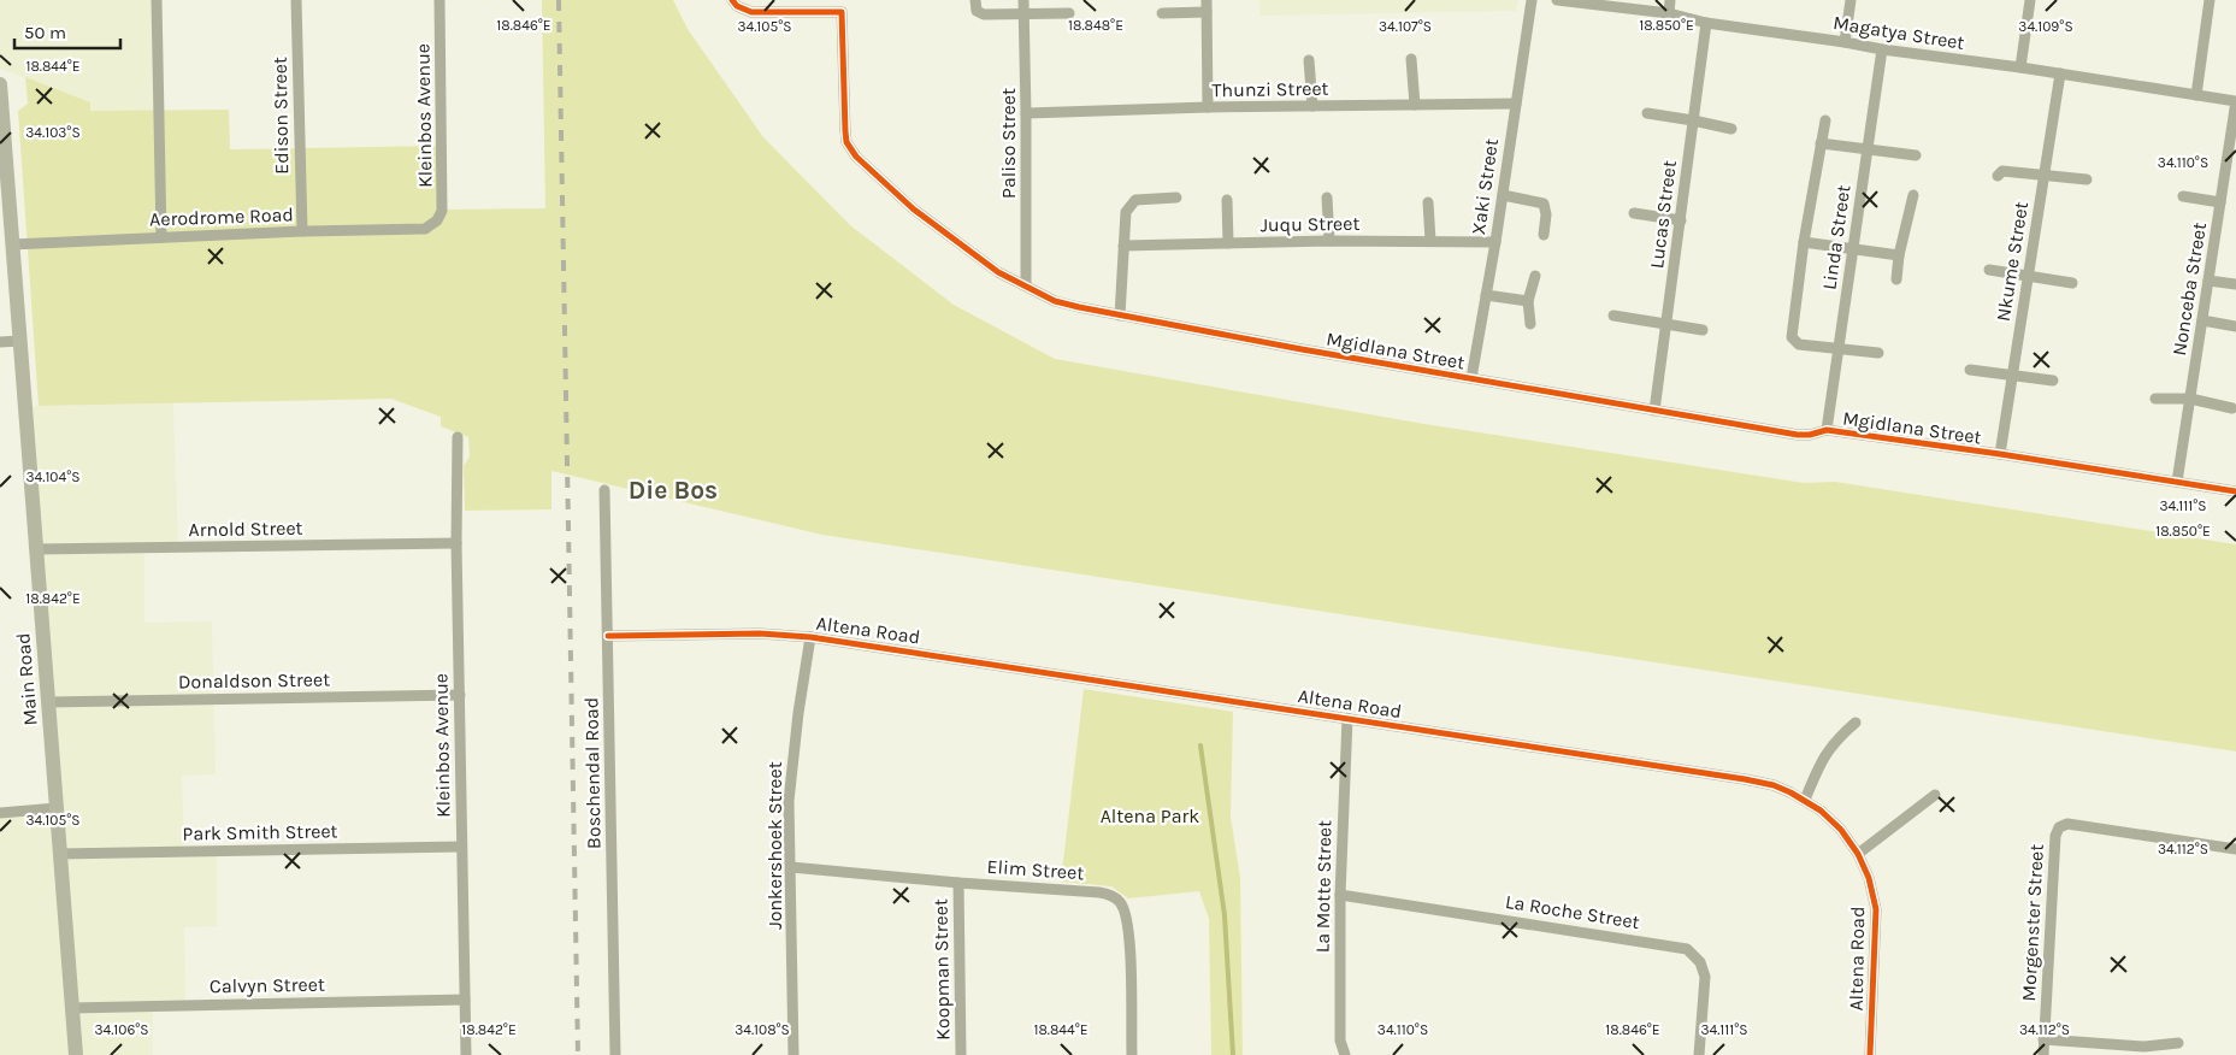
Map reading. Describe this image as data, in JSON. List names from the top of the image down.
{
  "streets": {
    "main road": ["Main Road"],
    "street": [
      "Magatya Street",
      "Thunzi Street",
      "Edison Street",
      "Kleinbos Avenue",
      "Paliso Street",
      "Xaki Street",
      "Lucas Street",
      "Aerodrome Road",
      "Juqu Street",
      "Linda Street",
      "Nkume Street",
      "Nonceba Street",
      "Mgidlana Street",
      "Arnold Street",
      "Altena Road",
      "Donaldson Street",
      "Boschendal Road",
      "Park Smith Street",
      "Jonkershoek Street",
      "Elim Street",
      "La Motte Street",
      "La Roche Street",
      "Morgenster Street",
      "Koopman Street",
      "Calvyn Street"
    ]
  },
  "crossings": [
    ["Magatya Street", "Lucas Street"],
    ["Magatya Street", "Linda Street"],
    ["Magatya Street", "Nkume Street"],
    ["Magatya Street", "Nonceba Street"],
    ["Thunzi Street", "Paliso Street"],
    ["Thunzi Street", "Xaki Street"],
    ["Edison Street", "Aerodrome Road"],
    ["Kleinbos Avenue", "Aerodrome Road"],
    ["Kleinbos Avenue", "Arnold Street"],
    ["Kleinbos Avenue", "Donaldson Street"],
    ["Kleinbos Avenue", "Park Smith Street"],
    ["Kleinbos Avenue", "Calvyn Street"],
    ["Paliso Street", "Mgidlana Street"],
    ["Xaki Street", "Juqu Street"],
    ["Xaki Street", "Mgidlana Street"],
    ["Lucas Street", "Mgidlana Street"],
    ["Aerodrome Road", "Main Road"],
    ["Linda Street", "Mgidlana Street"],
    ["Nkume Street", "Mgidlana Street"],
    ["Nonceba Street", "Mgidlana Street"],
    ["Arnold Street", "Main Road"],
    ["Altena Road", "Boschendal Road"],
    ["Altena Road", "Jonkershoek Street"],
    ["Altena Road", "La Motte Street"],
    ["Main Road", "Donaldson Street"],
    ["Main Road", "Park Smith Street"],
    ["Main Road", "Calvyn Street"],
    ["Jonkershoek Street", "Elim Street"],
    ["Elim Street", "Koopman Street"],
    ["La Motte Street", "La Roche Street"]
  ],
  "districts": ["Die Bos"],
  "parks": ["Altena Park"],
  "scale_bar": "50 m",
  "coordinates": [
    "18.846°E",
    "18.848°E",
    "18.850°E",
    "34.105°S",
    "34.107°S",
    "34.109°S",
    "18.844°E",
    "34.103°S",
    "34.110°S",
    "34.104°S",
    "34.111°S",
    "18.842°E",
    "34.112°S",
    "34.106°S",
    "34.108°S"
  ]
}
